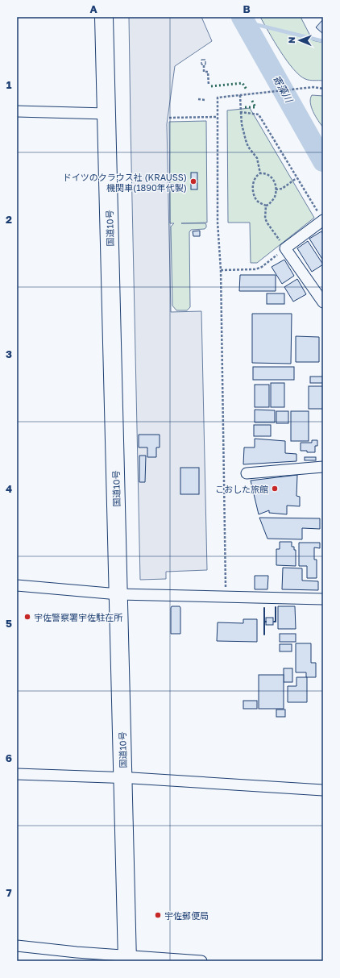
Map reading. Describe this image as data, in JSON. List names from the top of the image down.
{
  "streets": {
    "highway": ["国道10号"]
  },
  "water": ["寄藻川"],
  "places": [
    "ドイツのクラウス社 (KRAUSS) 機関車(1890年代製)",
    "こおした旅館",
    "宇佐警察署宇佐駐在所",
    "宇佐郵便局"
  ],
  "north": "left",
  "grid": {
    "columns": ["A", "B"],
    "rows": [
      "1",
      "2",
      "3",
      "4",
      "5",
      "6",
      "7"
    ]
  }
}
